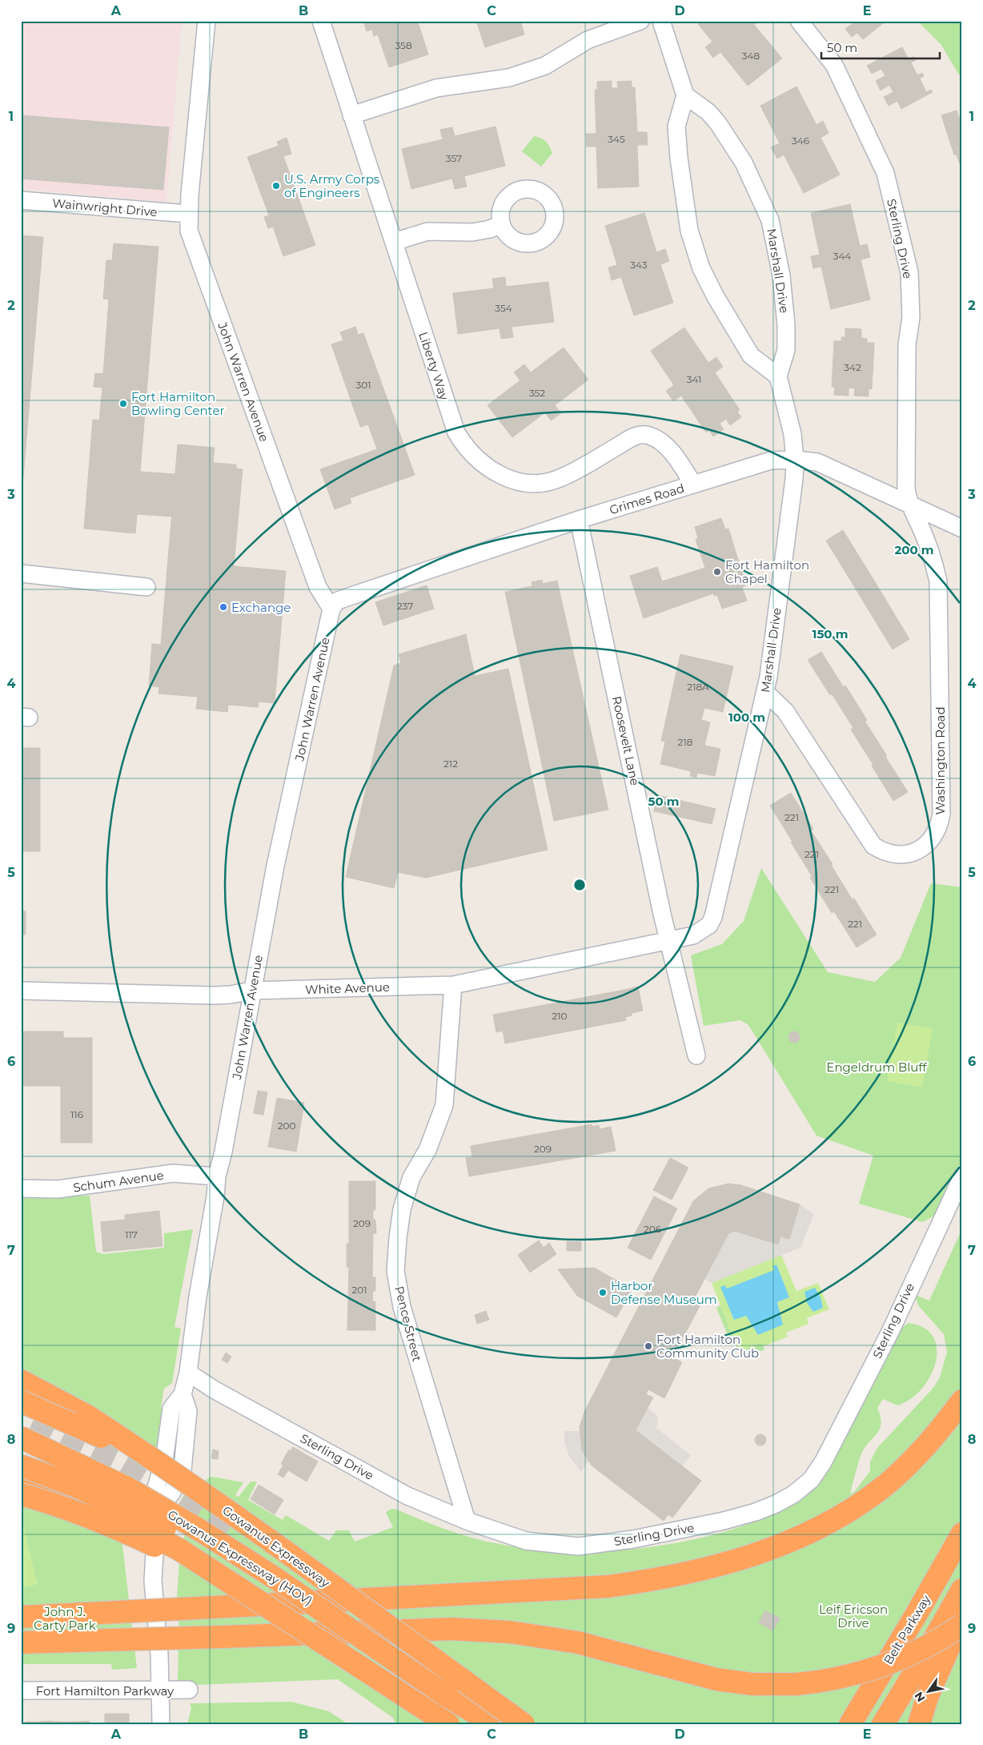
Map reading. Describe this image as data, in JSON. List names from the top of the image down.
{
  "streets": {
    "highway": ["Gowanus Expressway", "Gowanus Expressway (HOV)", "Belt Parkway"],
    "street": [
      "Wainwright Drive",
      "Sterling Drive",
      "Marshall Drive",
      "Liberty Way",
      "John Warren Avenue",
      "Grimes Road",
      "Roosevelt Lane",
      "Washington Road",
      "White Avenue",
      "Schum Avenue",
      "Pence Street",
      "Fort Hamilton Parkway"
    ]
  },
  "crossings": [
    ["Wainwright Drive", "John Warren Avenue"],
    ["Sterling Drive", "John Warren Avenue"],
    ["Sterling Drive", "Grimes Road"],
    ["Sterling Drive", "Washington Road"],
    ["Sterling Drive", "Pence Street"],
    ["Marshall Drive", "Grimes Road"],
    ["Marshall Drive", "Roosevelt Lane"],
    ["Marshall Drive", "Washington Road"],
    ["Marshall Drive", "White Avenue"],
    ["Liberty Way", "Grimes Road"],
    ["John Warren Avenue", "Grimes Road"],
    ["John Warren Avenue", "White Avenue"],
    ["John Warren Avenue", "Schum Avenue"],
    ["John Warren Avenue", "Fort Hamilton Parkway"],
    ["Grimes Road", "Roosevelt Lane"],
    ["Grimes Road", "Washington Road"],
    ["Roosevelt Lane", "White Avenue"],
    ["White Avenue", "Pence Street"]
  ],
  "parks": ["Engeldrum Bluff", "Leif Ericson Drive", "John J. Carty Park"],
  "places": [
    "U.S. Army Corps of Engineers",
    "Fort Hamilton Bowling Center",
    "Fort Hamilton Chapel",
    "Exchange",
    "Harbor Defense Museum",
    "Fort Hamilton Community Club"
  ],
  "house_numbers": [
    "358",
    "348",
    "345",
    "346",
    "357",
    "344",
    "343",
    "354",
    "342",
    "341",
    "301",
    "352",
    "237",
    "218A",
    "218",
    "212",
    "221",
    "221",
    "221",
    "221",
    "210",
    "116",
    "200",
    "209",
    "209",
    "206",
    "117",
    "201"
  ],
  "scale_bar": "50 m",
  "north": "bottom left",
  "grid": {
    "columns": [
      "A",
      "B",
      "C",
      "D",
      "E"
    ],
    "rows": [
      "1",
      "2",
      "3",
      "4",
      "5",
      "6",
      "7",
      "8",
      "9"
    ]
  },
  "rings": [
    "200 m",
    "150 m",
    "100 m",
    "50 m"
  ]
}
